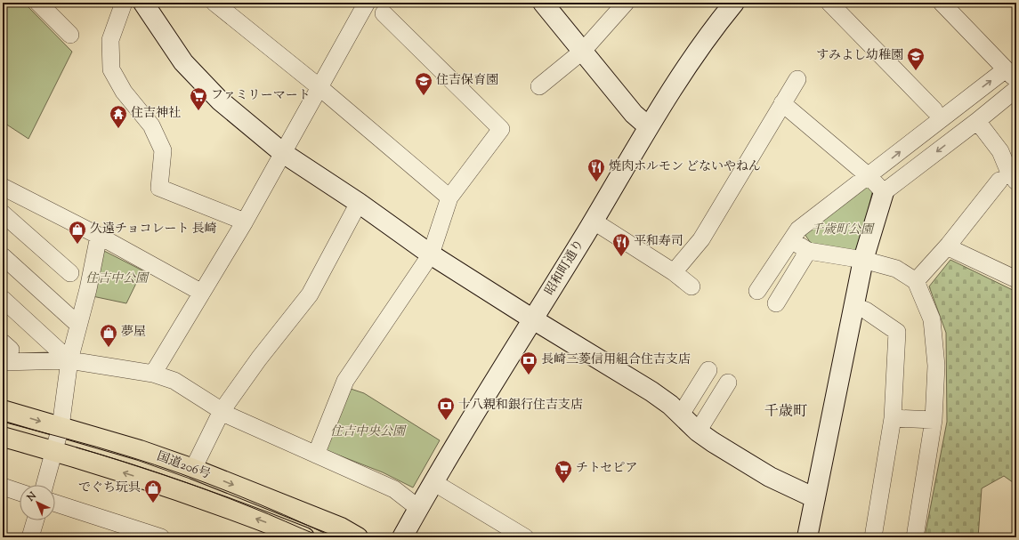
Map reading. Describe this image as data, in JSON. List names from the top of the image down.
{
  "streets": {
    "highway": ["国道206号"],
    "street": ["昭和町通り"]
  },
  "districts": ["千歳町"],
  "parks": ["千歳町公園", "住吉中公園", "住吉中央公園"],
  "places": {
    "school or university": ["すみよし幼稚園", "住吉保育園"],
    "supermarket": ["ファミリーマート", "チトセピア"],
    "temple": ["住吉神社"],
    "restaurant": ["焼肉ホルモン どないやねん", "平和寿司"],
    "shop": ["久遠チョコレート 長崎", "夢屋", "でぐち玩具"],
    "bank": ["長崎三菱信用組合住吉支店", "十八親和銀行住吉支店"]
  },
  "north": "top left"
}
